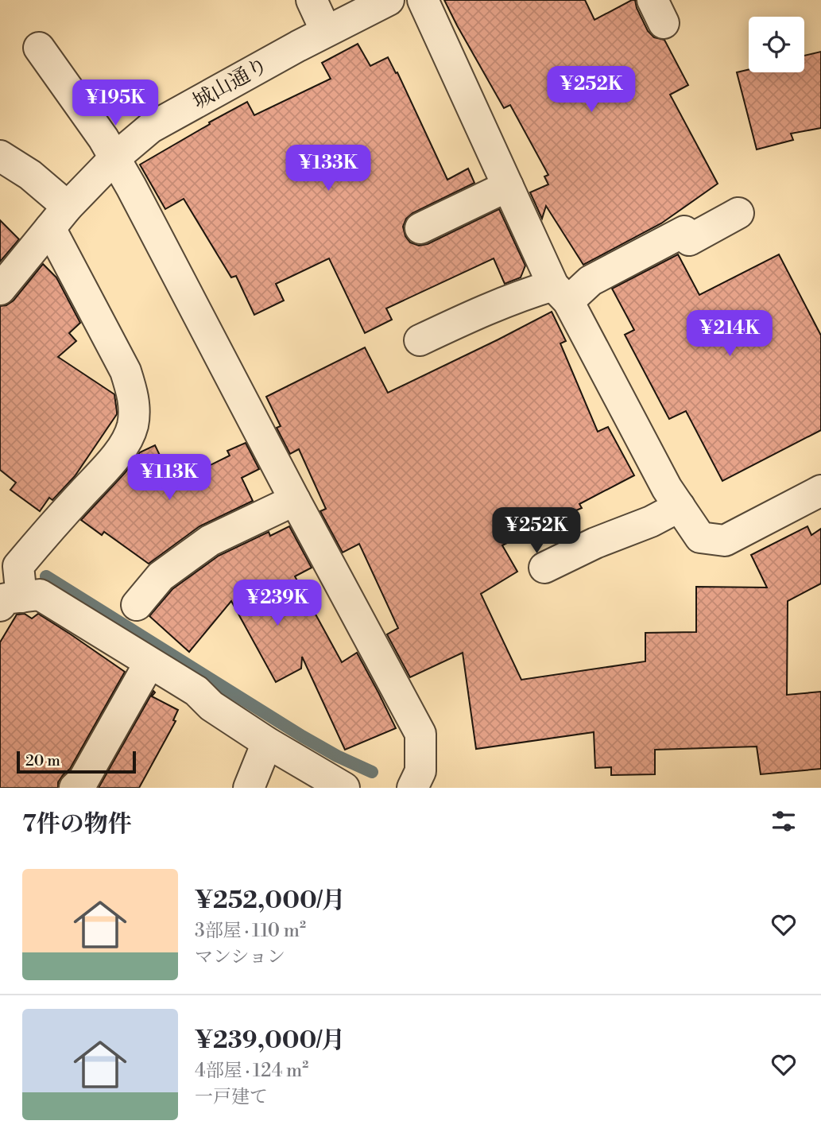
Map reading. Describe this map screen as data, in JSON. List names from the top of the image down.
{
  "streets": {
    "street": ["城山通り"]
  },
  "scale_bar": "20 m",
  "page": {
    "price": [
      "¥252K",
      "¥195K",
      "¥133K",
      "¥214K",
      "¥113K",
      "¥252K",
      "¥239K"
    ],
    "scale": "20 m",
    "heading": "7件の物件",
    "list": [
      {
        "name": "¥252,000/月",
        "note": "3部屋 · 110 m² · マンション"
      },
      {
        "name": "¥239,000/月",
        "note": "4部屋 · 124 m² · 一戸建て"
      }
    ]
  }
}
